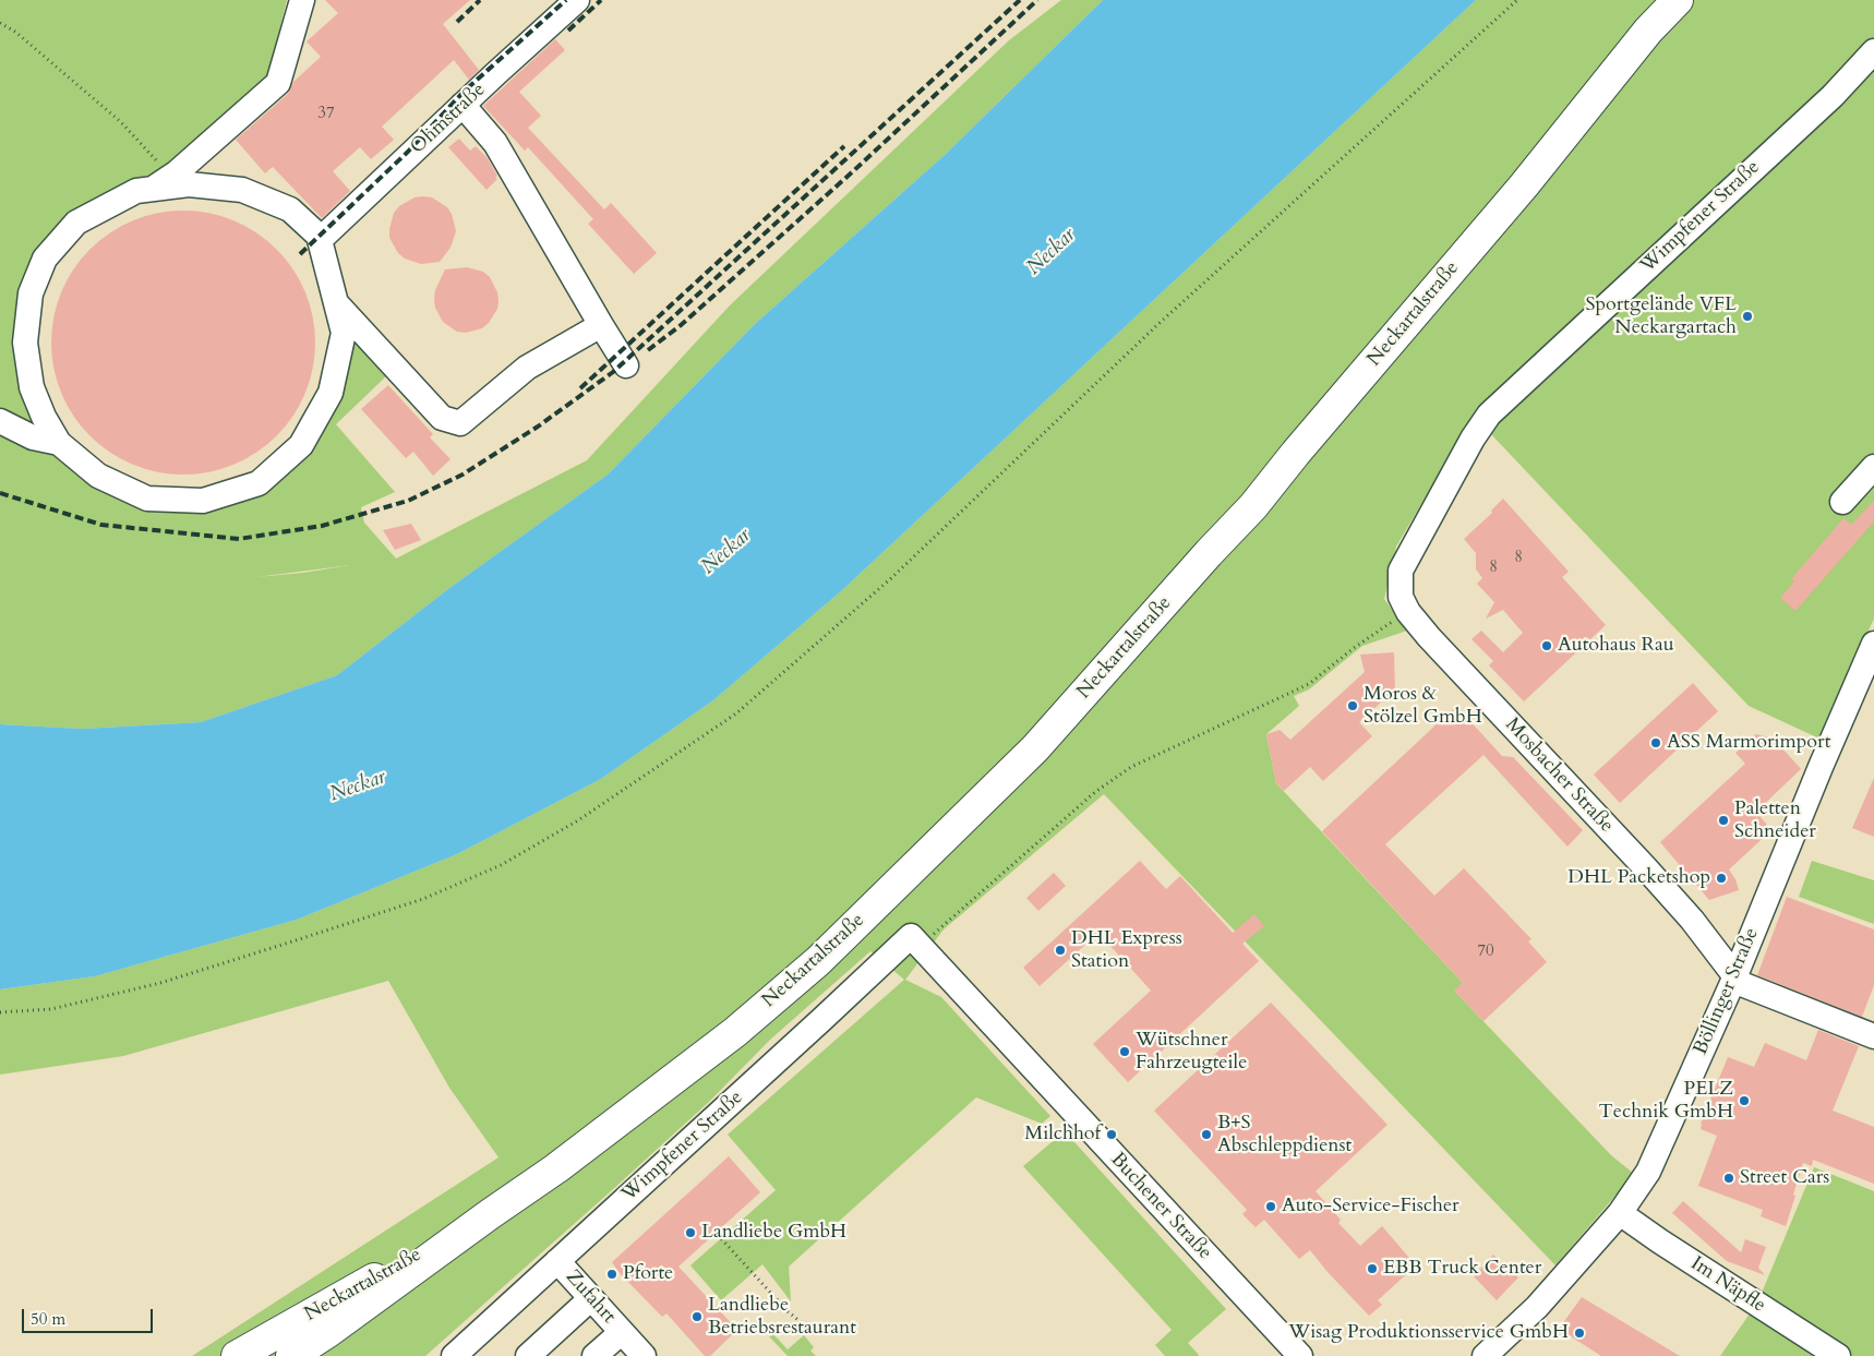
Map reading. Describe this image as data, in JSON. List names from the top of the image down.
{
  "streets": {
    "main road": ["Neckartalstraße"],
    "street": [
      "Ohmstraße",
      "Wimpfener Straße",
      "Mosbacher Straße",
      "Böllinger Straße",
      "Buchener Straße",
      "Im Näpfle",
      "Zufahrt"
    ]
  },
  "crossings": [
    ["Wimpfener Straße", "Mosbacher Straße"],
    ["Wimpfener Straße", "Buchener Straße"],
    ["Wimpfener Straße", "Zufahrt"],
    ["Mosbacher Straße", "Böllinger Straße"],
    ["Böllinger Straße", "Im Näpfle"]
  ],
  "water": ["Neckar"],
  "places": [
    "Sportgelände VFL Neckargartach",
    "Autohaus Rau",
    "Moros & Stölzel GmbH",
    "ASS Marmorimport",
    "Paletten Schneider",
    "DHL Packetshop",
    "DHL Express Station",
    "Wütschner Fahrzeugteile",
    "PELZ Technik GmbH",
    "Milchhof",
    "B+S Abschleppdienst",
    "Street Cars",
    "Auto-Service-Fischer",
    "Landliebe GmbH",
    "EBB Truck Center",
    "Pforte",
    "Landliebe Betriebsrestaurant",
    "Wisag Produktionsservice GmbH"
  ],
  "house_numbers": [
    "37",
    "8",
    "8",
    "70"
  ],
  "scale_bar": "50 m"
}
